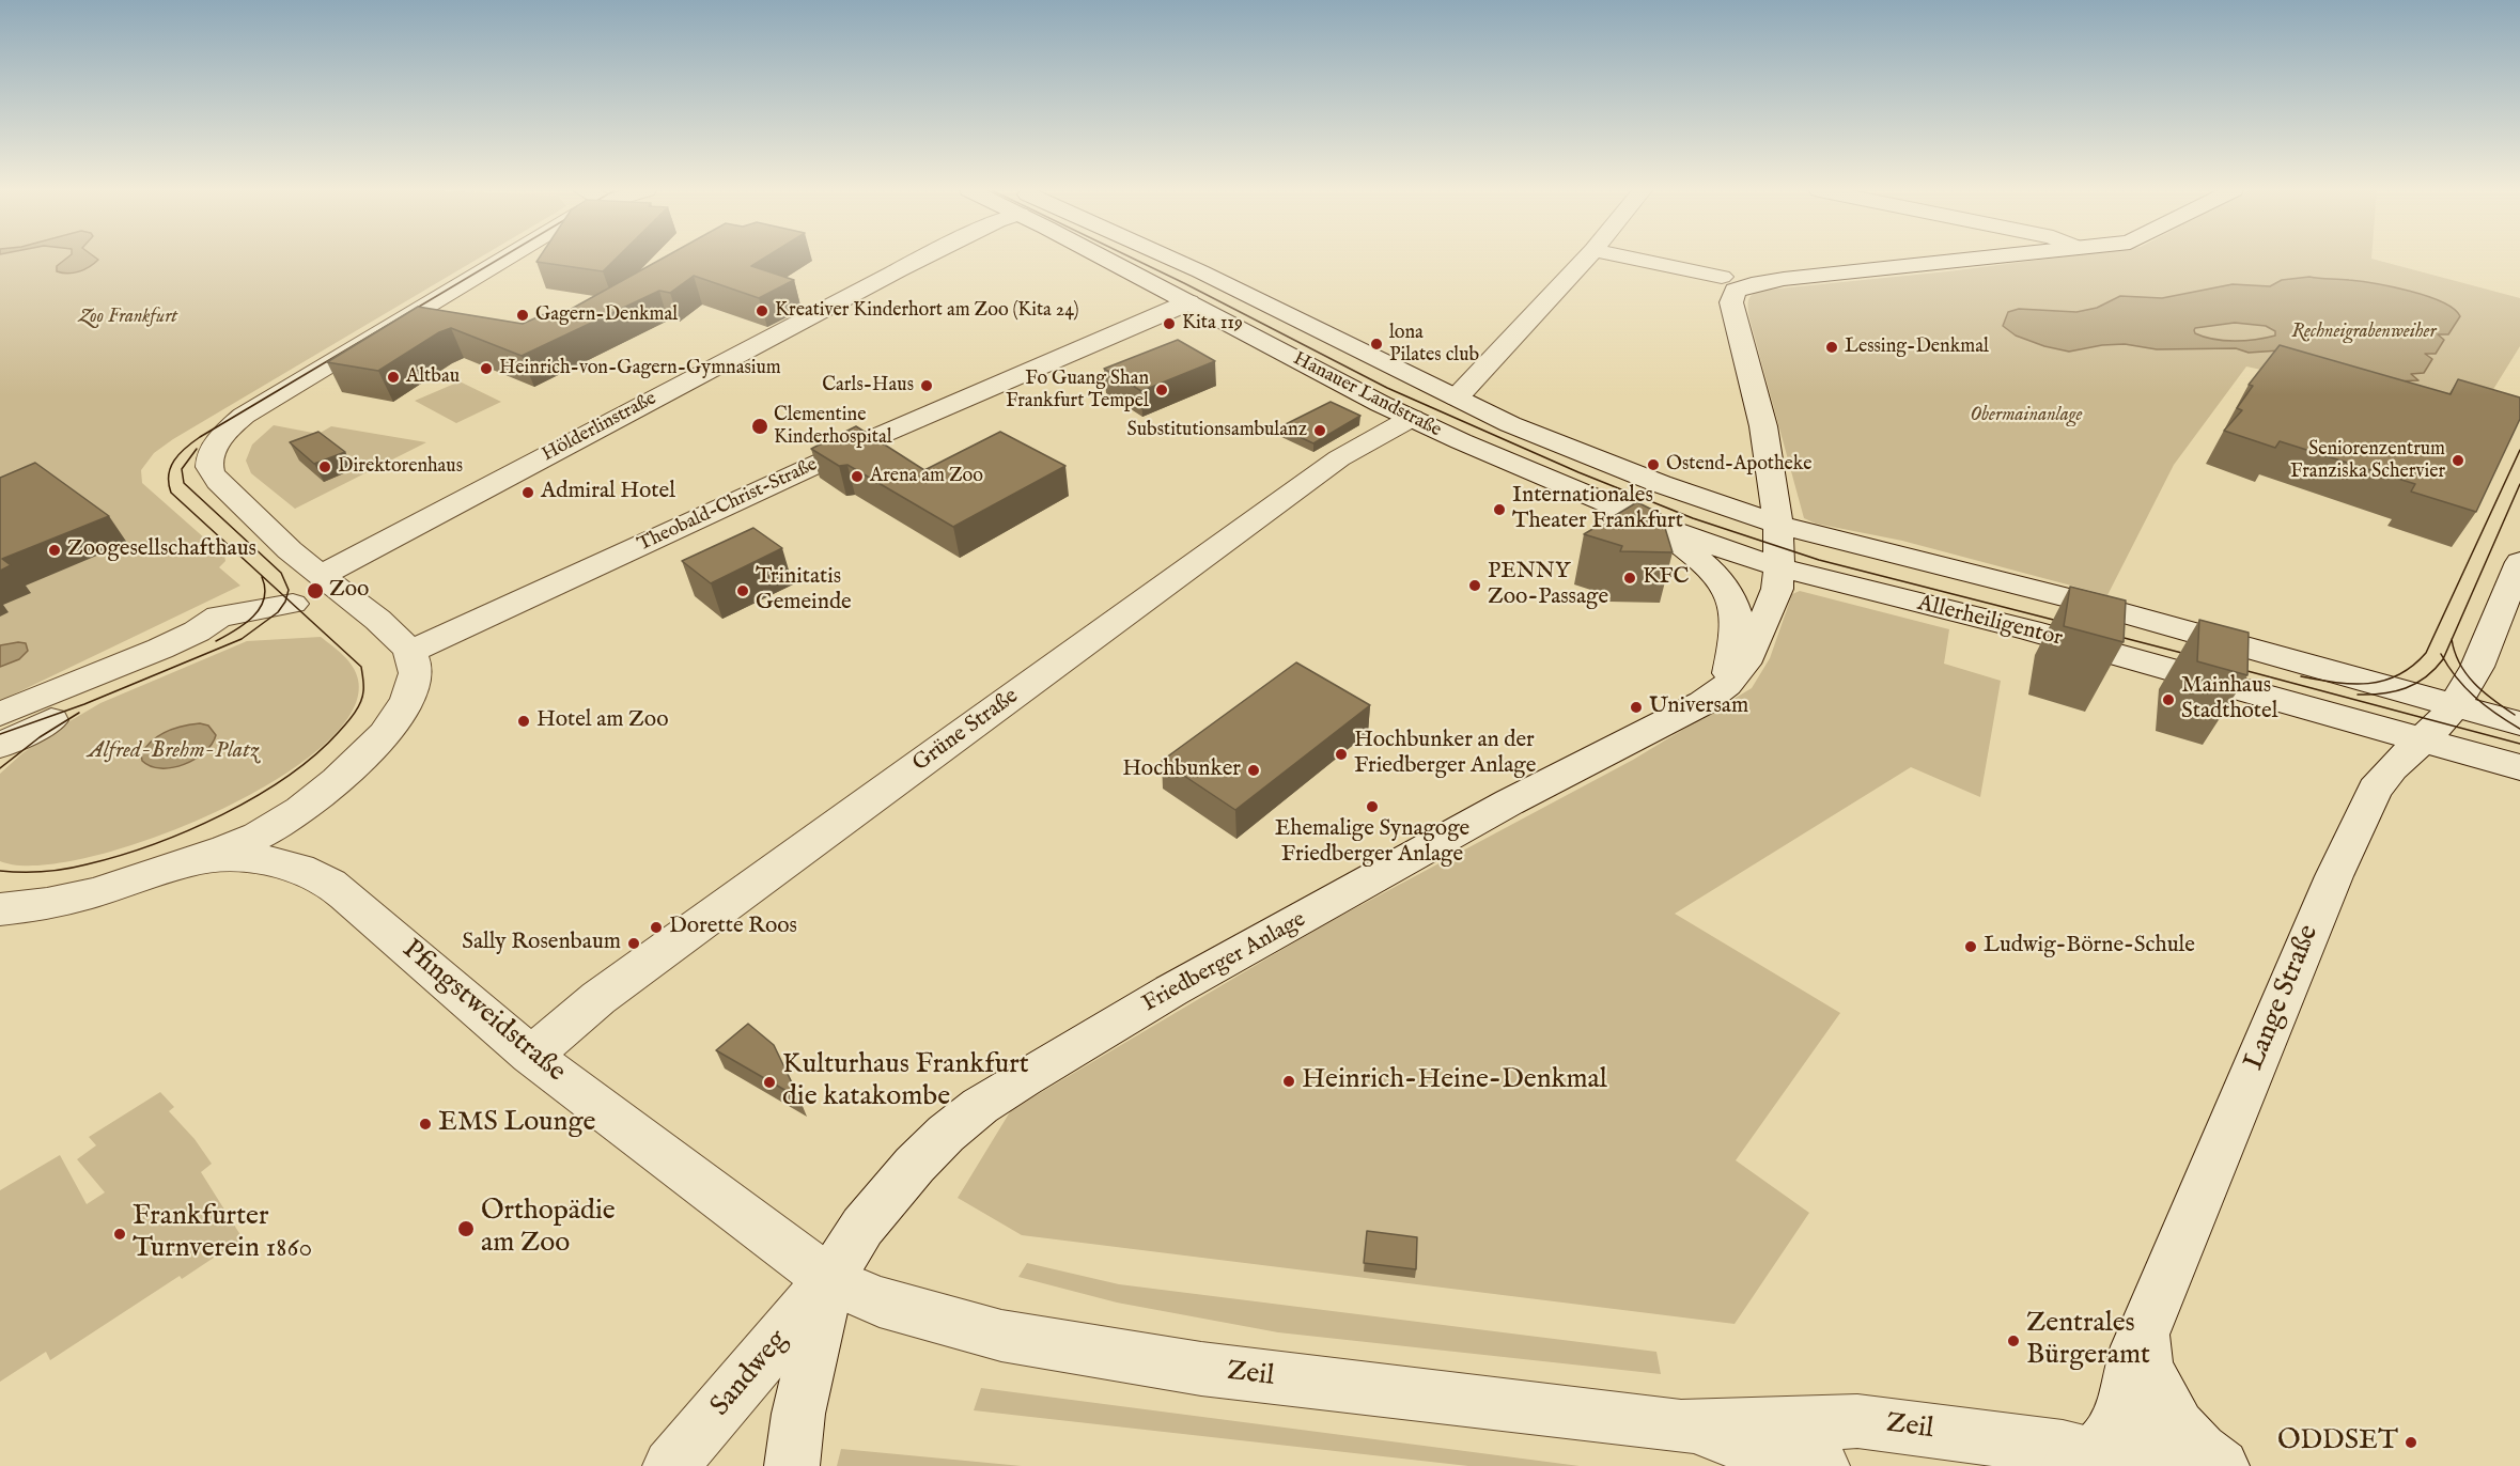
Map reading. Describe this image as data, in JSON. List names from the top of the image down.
{
  "streets": {
    "main road": [
      "Hanauer Landstraße",
      "Hölderlinstraße",
      "Theobald-Christ-Straße",
      "Allerheiligentor",
      "Grüne Straße",
      "Friedberger Anlage",
      "Lange Straße",
      "Pfingstweidstraße",
      "Sandweg",
      "Zeil"
    ]
  },
  "crossings": [
    ["Hanauer Landstraße", "Theobald-Christ-Straße"],
    ["Hanauer Landstraße", "Allerheiligentor"],
    ["Hanauer Landstraße", "Grüne Straße"],
    ["Hanauer Landstraße", "Friedberger Anlage"],
    ["Allerheiligentor", "Friedberger Anlage"],
    ["Allerheiligentor", "Lange Straße"],
    ["Grüne Straße", "Pfingstweidstraße"],
    ["Friedberger Anlage", "Pfingstweidstraße"],
    ["Friedberger Anlage", "Sandweg"],
    ["Friedberger Anlage", "Zeil"],
    ["Pfingstweidstraße", "Sandweg"],
    ["Pfingstweidstraße", "Zeil"],
    ["Sandweg", "Zeil"]
  ],
  "water": ["Rechneigrabenweiher"],
  "parks": ["Zoo Frankfurt", "Obermainanlage", "Alfred-Brehm-Platz"],
  "places": [
    "Kreativer Kinderhort am Zoo (Kita 24)",
    "Gagern-Denkmal",
    "Kita 119",
    "lona Pilates club",
    "Lessing-Denkmal",
    "Heinrich-von-Gagern-Gymnasium",
    "Altbau",
    "Carls-Haus",
    "Fo Guang Shan Frankfurt Tempel",
    "Clementine Kinderhospital",
    "Substitutionsambulanz",
    "Seniorenzentrum Franziska Schervier",
    "Ostend-Apotheke",
    "Direktorenhaus",
    "Arena am Zoo",
    "Admiral Hotel",
    "Internationales Theater Frankfurt",
    "Zoogesellschafthaus",
    "KFC",
    "PENNY Zoo-Passage",
    "Zoo",
    "Trinitatis Gemeinde",
    "Mainhaus Stadthotel",
    "Universam",
    "Hotel am Zoo",
    "Hochbunker an der Friedberger Anlage",
    "Hochbunker",
    "Ehemalige Synagoge Friedberger Anlage",
    "Dorette Roos",
    "Sally Rosenbaum",
    "Ludwig-Börne-Schule",
    "Heinrich-Heine-Denkmal",
    "Kulturhaus Frankfurt die katakombe",
    "EMS Lounge",
    "Orthopädie am Zoo",
    "Frankfurter Turnverein 1860",
    "Zentrales Bürgeramt",
    "ODDSET"
  ]
}
